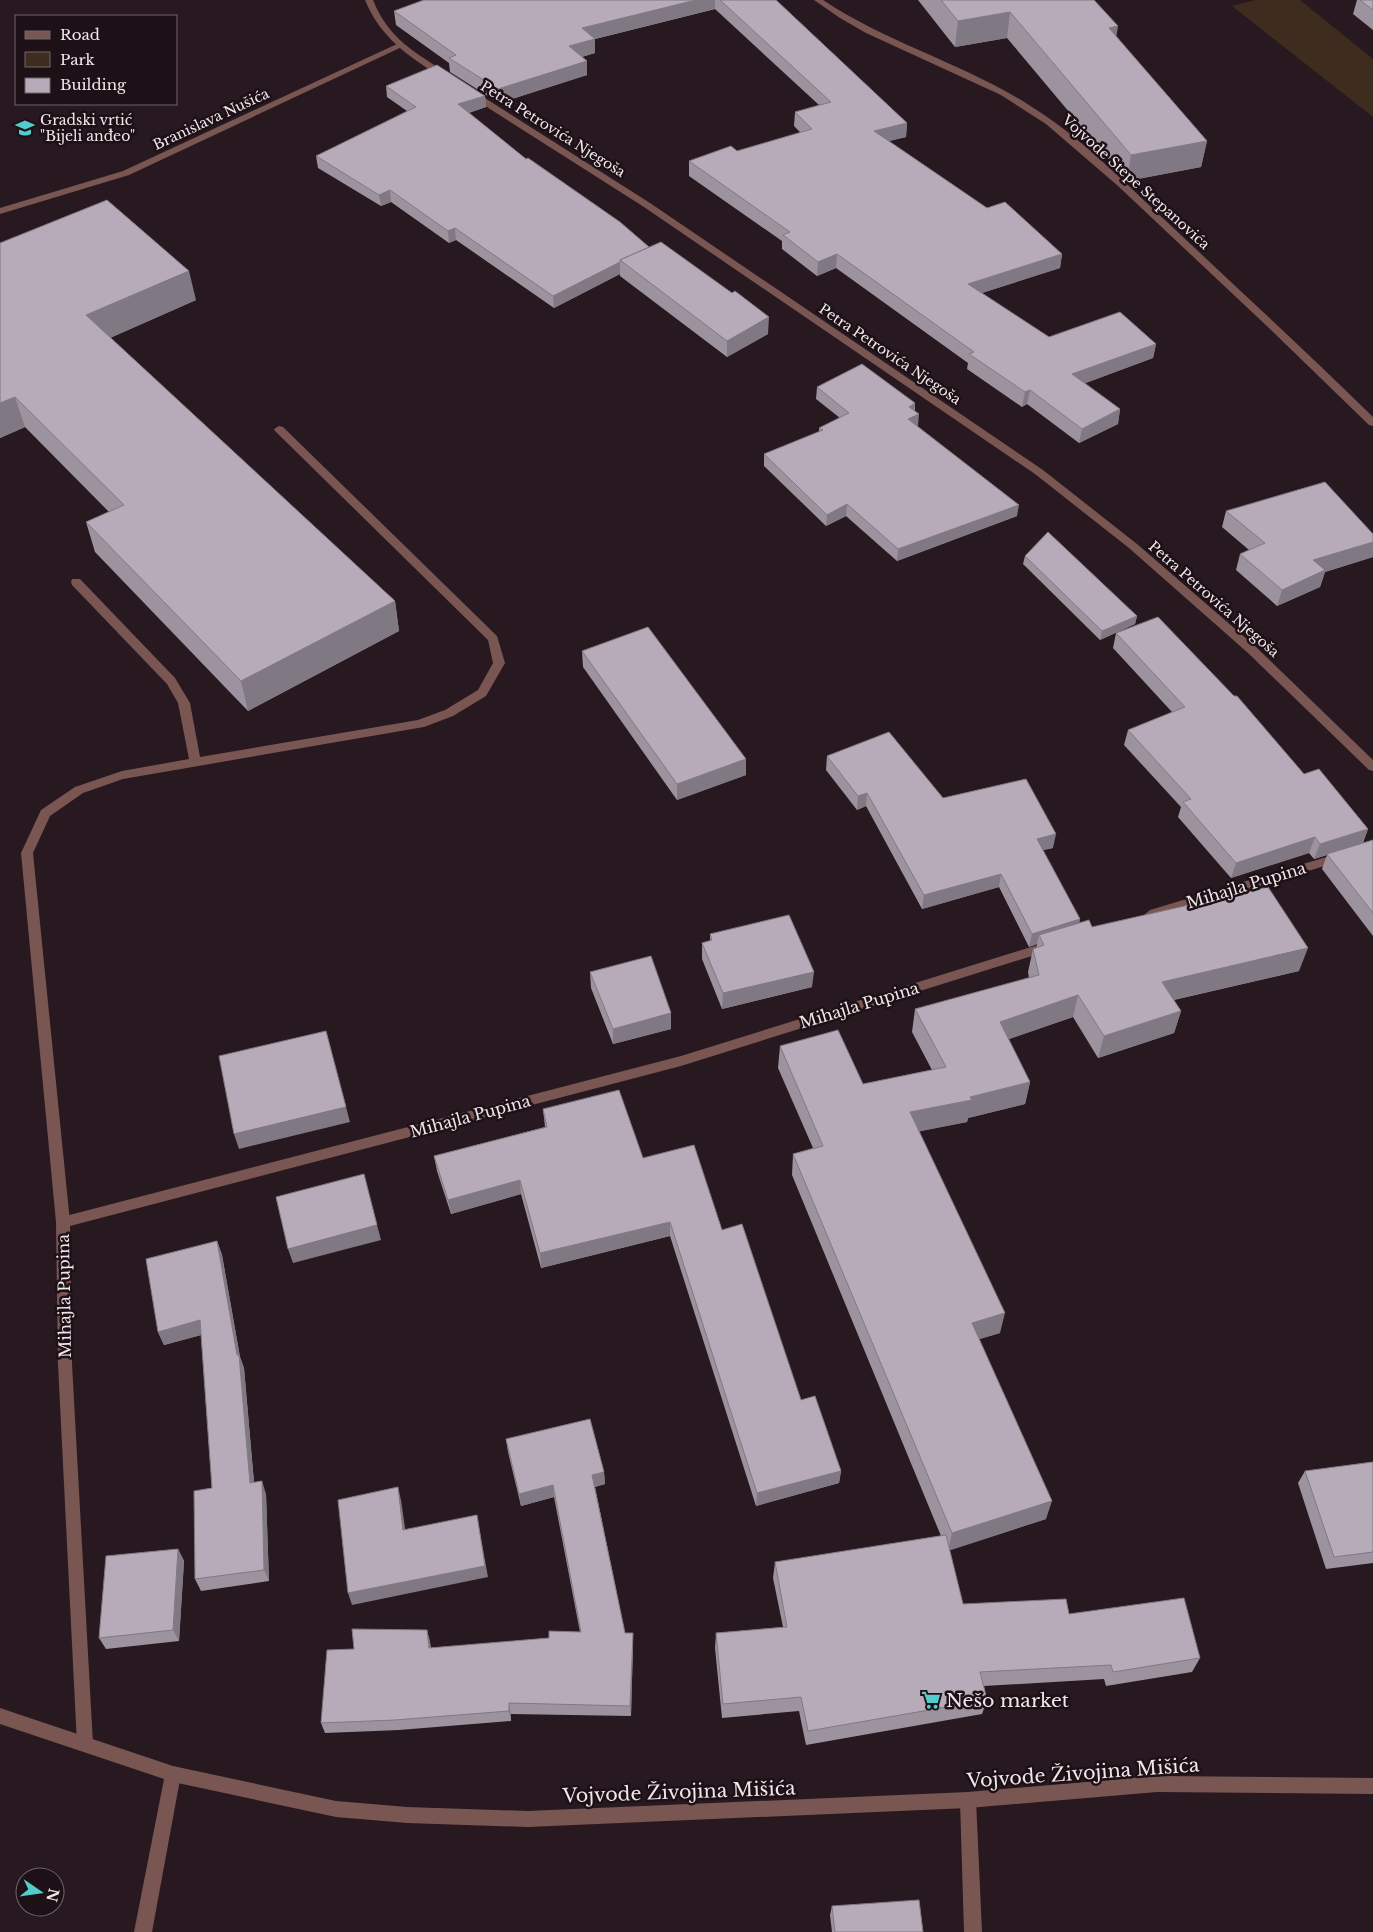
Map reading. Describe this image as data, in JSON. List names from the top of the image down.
{
  "streets": {
    "street": [
      "Branislava Nušića",
      "Petra Petrovića Njegoša",
      "Vojvode Stepe Stepanovića",
      "Mihajla Pupina",
      "Vojvode Živojina Mišića"
    ]
  },
  "crossings": [
    ["Branislava Nušića", "Petra Petrovića Njegoša"],
    ["Mihajla Pupina", "Vojvode Živojina Mišića"]
  ],
  "places": {
    "school or university": ["Gradski vrtić \"Bijeli anđeo\""],
    "supermarket": ["Nešo market"]
  },
  "legend": ["Road", "Park", "Building"],
  "north": "right"
}
